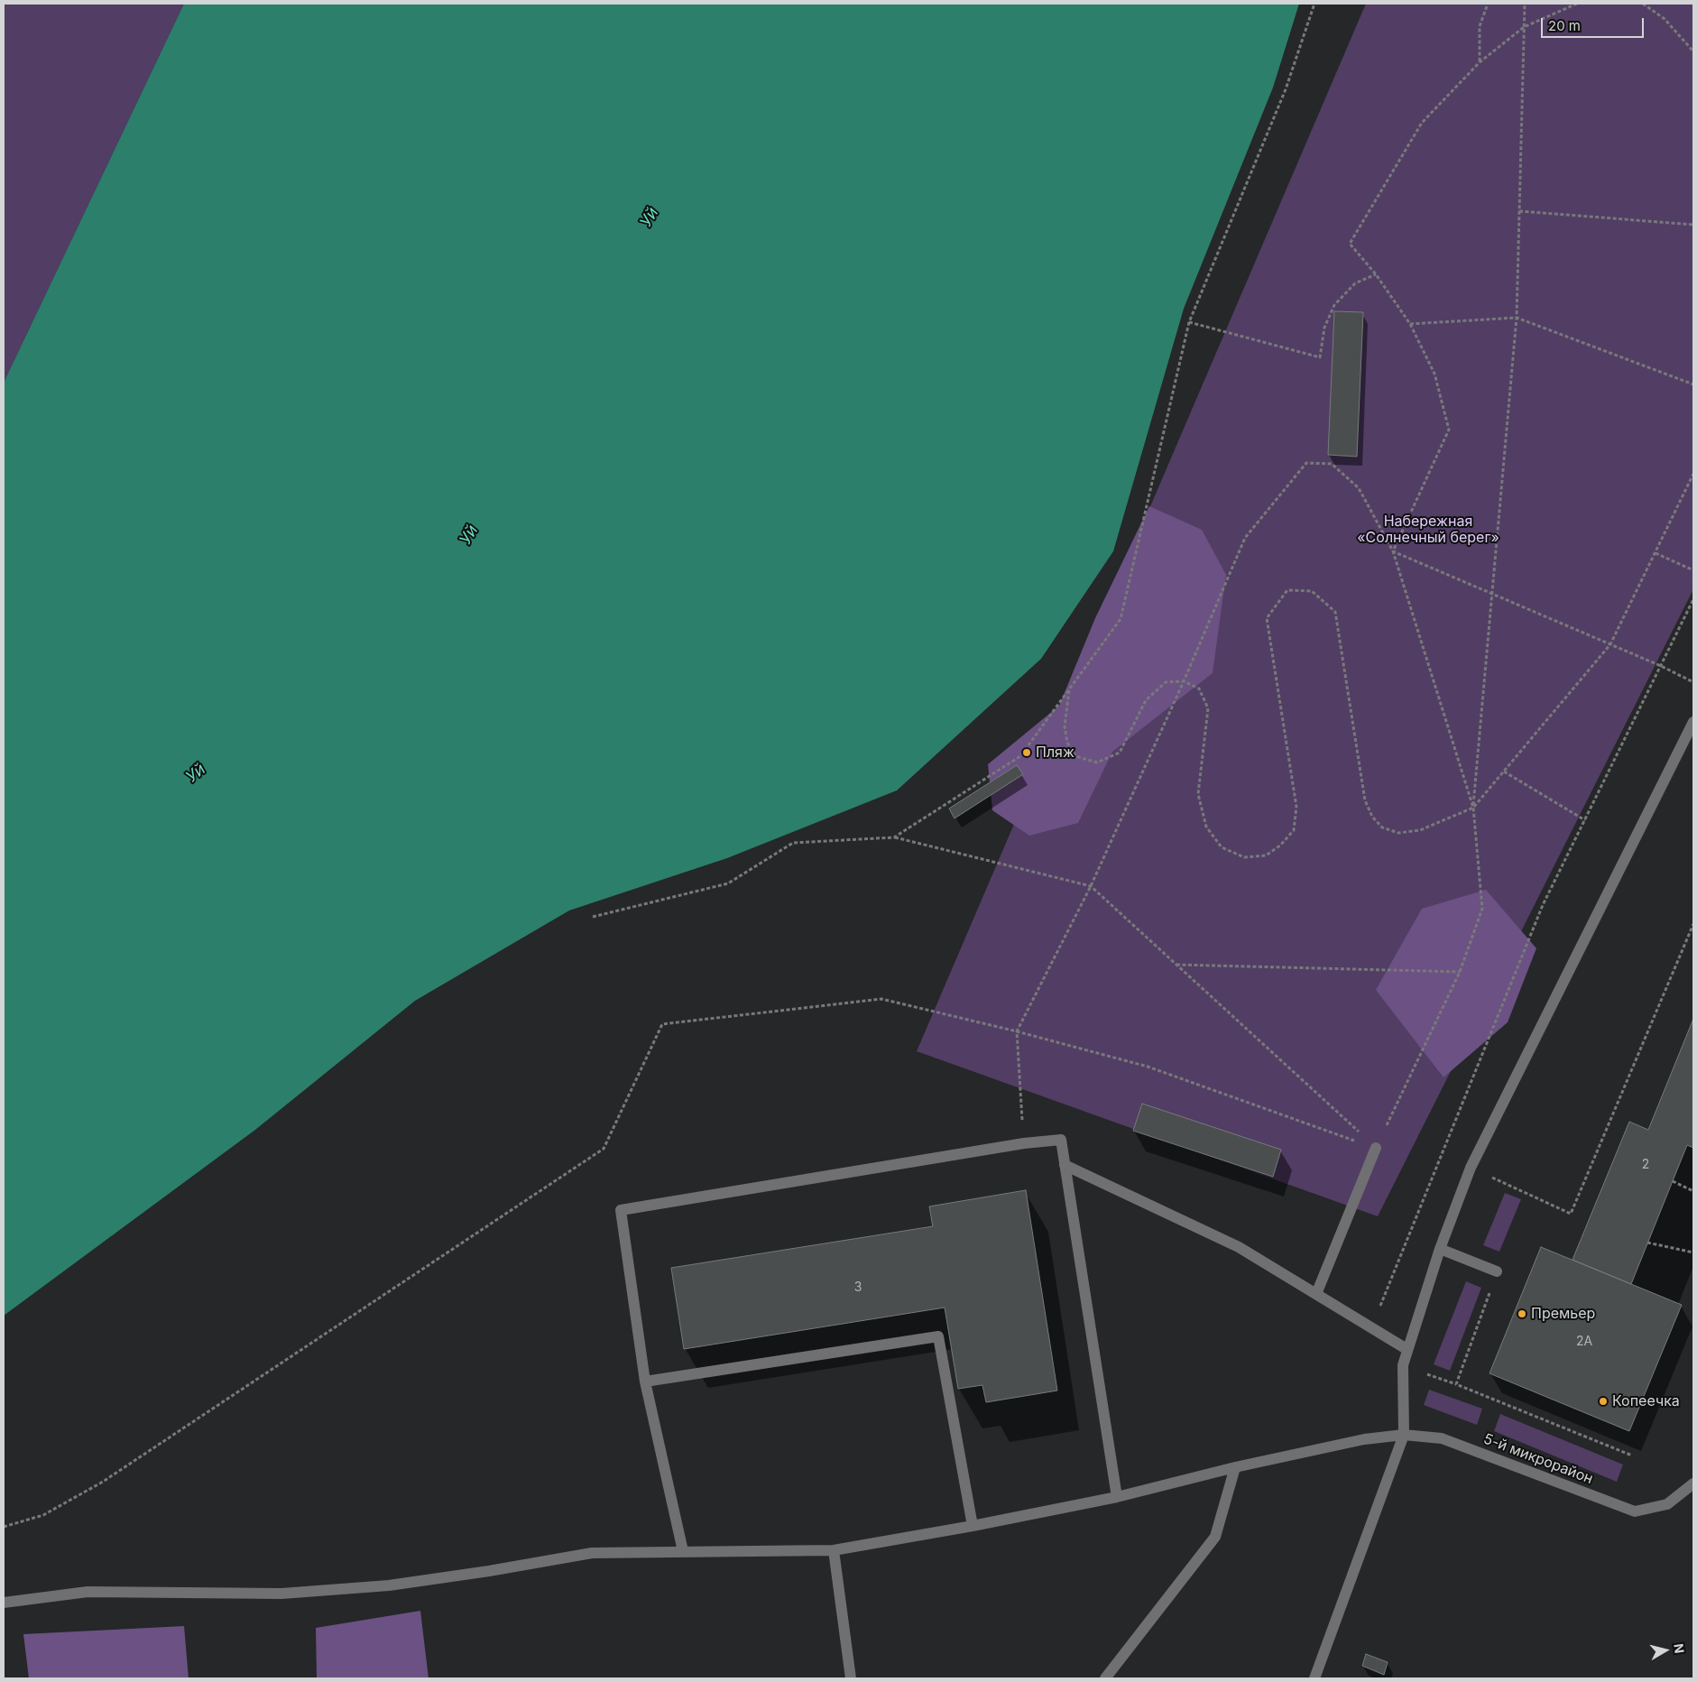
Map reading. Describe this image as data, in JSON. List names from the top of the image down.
{
  "streets": {
    "street": ["5-й микрорайон"]
  },
  "water": ["Уй"],
  "parks": ["Набережная «Солнечный берег»"],
  "places": ["Пляж", "Премьер", "Копеечка"],
  "house_numbers": ["2", "3", "2А"],
  "scale_bar": "20 m",
  "north": "right"
}
